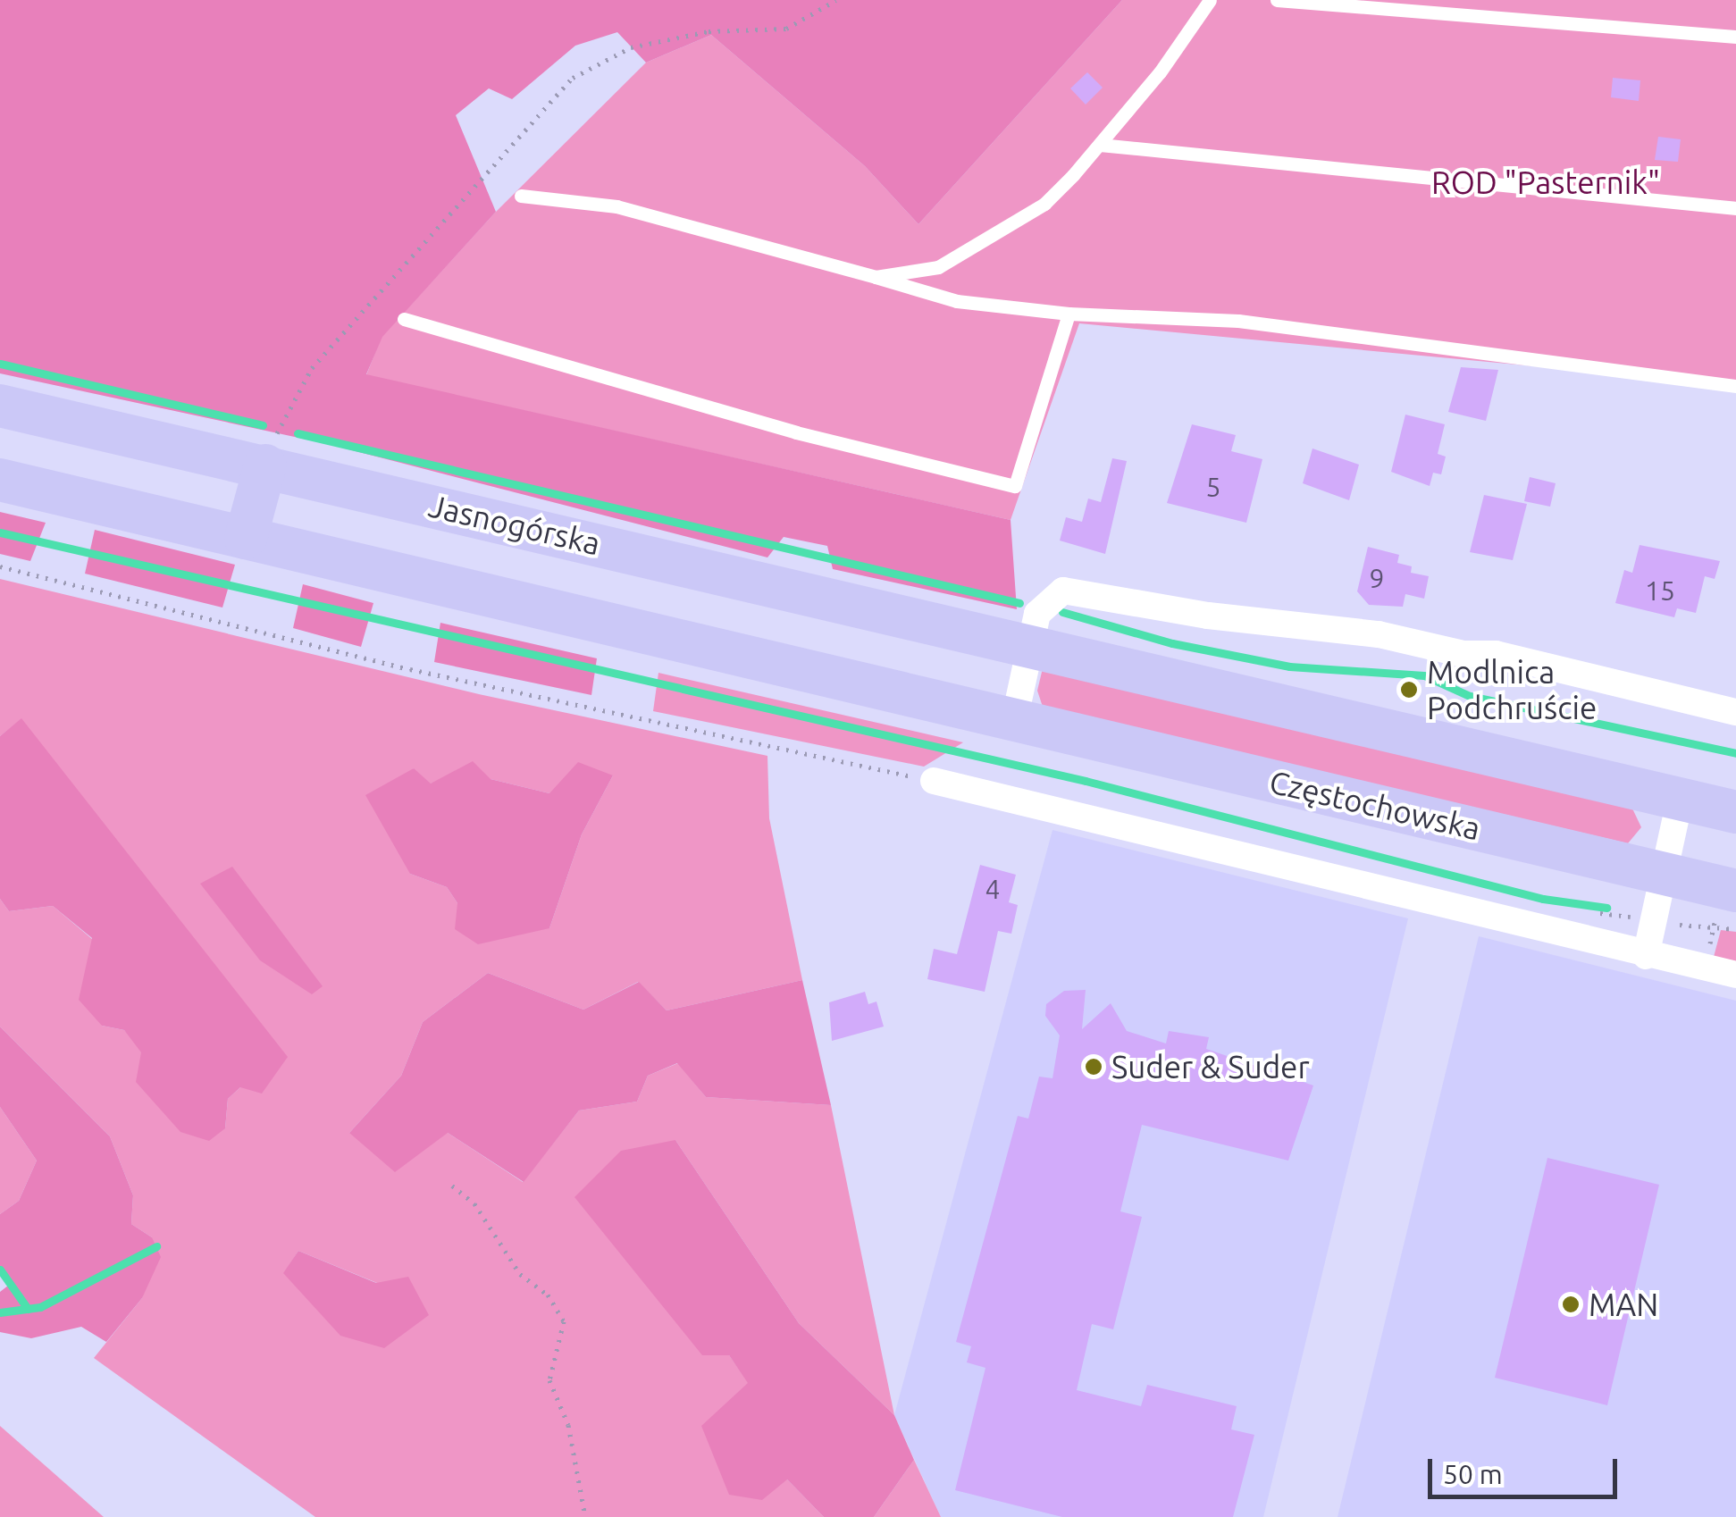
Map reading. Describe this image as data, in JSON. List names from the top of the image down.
{
  "streets": {
    "main road": ["Jasnogórska", "Częstochowska"]
  },
  "parks": ["ROD \"Pasternik\""],
  "places": ["Modlnica Podchruście", "Suder & Suder", "MAN"],
  "house_numbers": [
    "5",
    "9",
    "15",
    "4"
  ],
  "scale_bar": "50 m"
}
